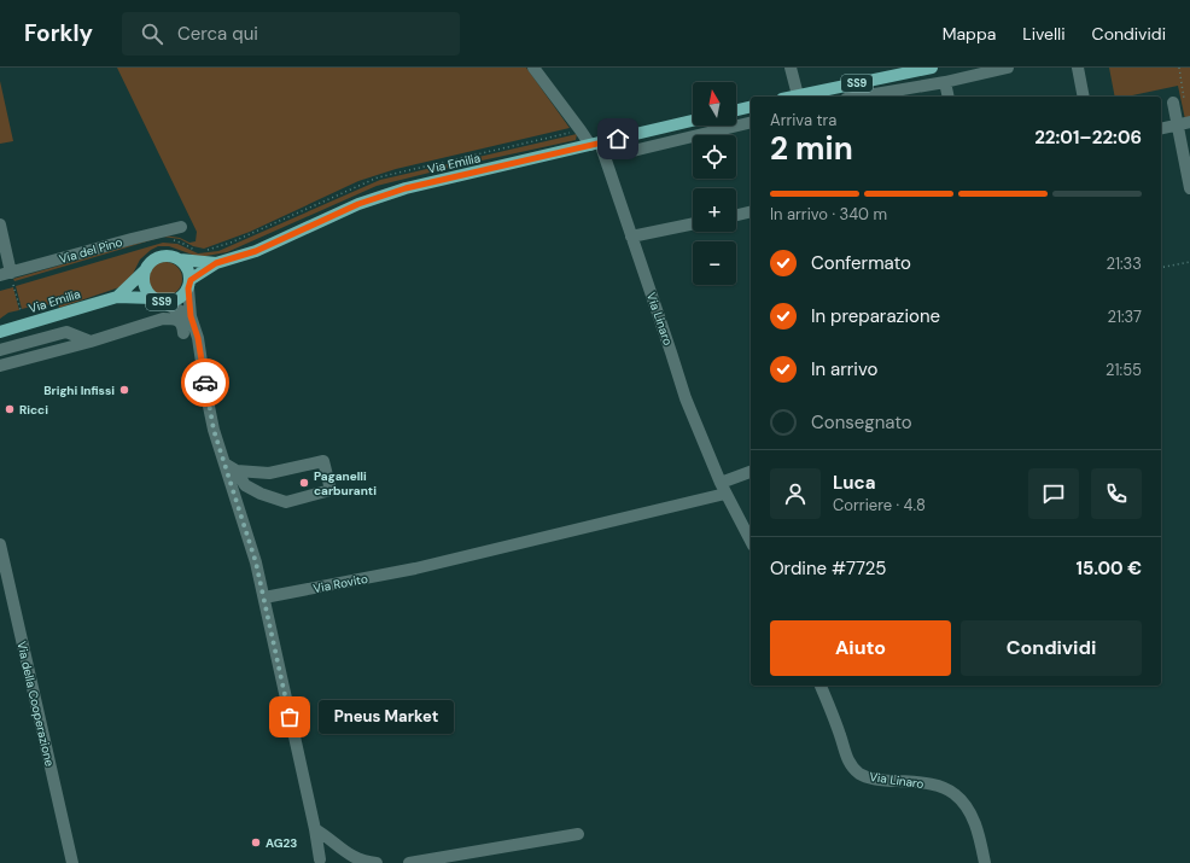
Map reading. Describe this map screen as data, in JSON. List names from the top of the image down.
{
  "streets": {
    "main road": ["SS9", "Via Emilia"],
    "street": [
      "Via del Pino",
      "Via Linaro",
      "Via Rovito",
      "Via della Cooperazione"
    ]
  },
  "crossings": [
    ["SS9", "Via Emilia"],
    ["Via Emilia", "Via Linaro"],
    ["Via Linaro", "Via Rovito"]
  ],
  "places": [
    "Brighi Infissi",
    "Ricci",
    "Paganelli carburanti",
    "Pneus Market",
    "AG23"
  ],
  "north": "top",
  "page": {
    "header": "Forkly",
    "search": "Cerca qui",
    "nav": ["Mappa", "Livelli", "Condividi"],
    "map_buttons": ["+", "−"],
    "heading": ["2 min", "Arriva tra", "22:01–22:06"],
    "panel": [
      "Luca",
      "Corriere · 4.8",
      "Ordine #7725",
      "15.00 €"
    ],
    "bar": "In arrivo · 340 m",
    "list": [
      ["Confermato", "21:33"],
      ["In preparazione", "21:37"],
      ["In arrivo", "21:55"],
      "Consegnato"
    ],
    "buttons": ["Aiuto", "Condividi"],
    "bubble": "Pneus Market"
  }
}
